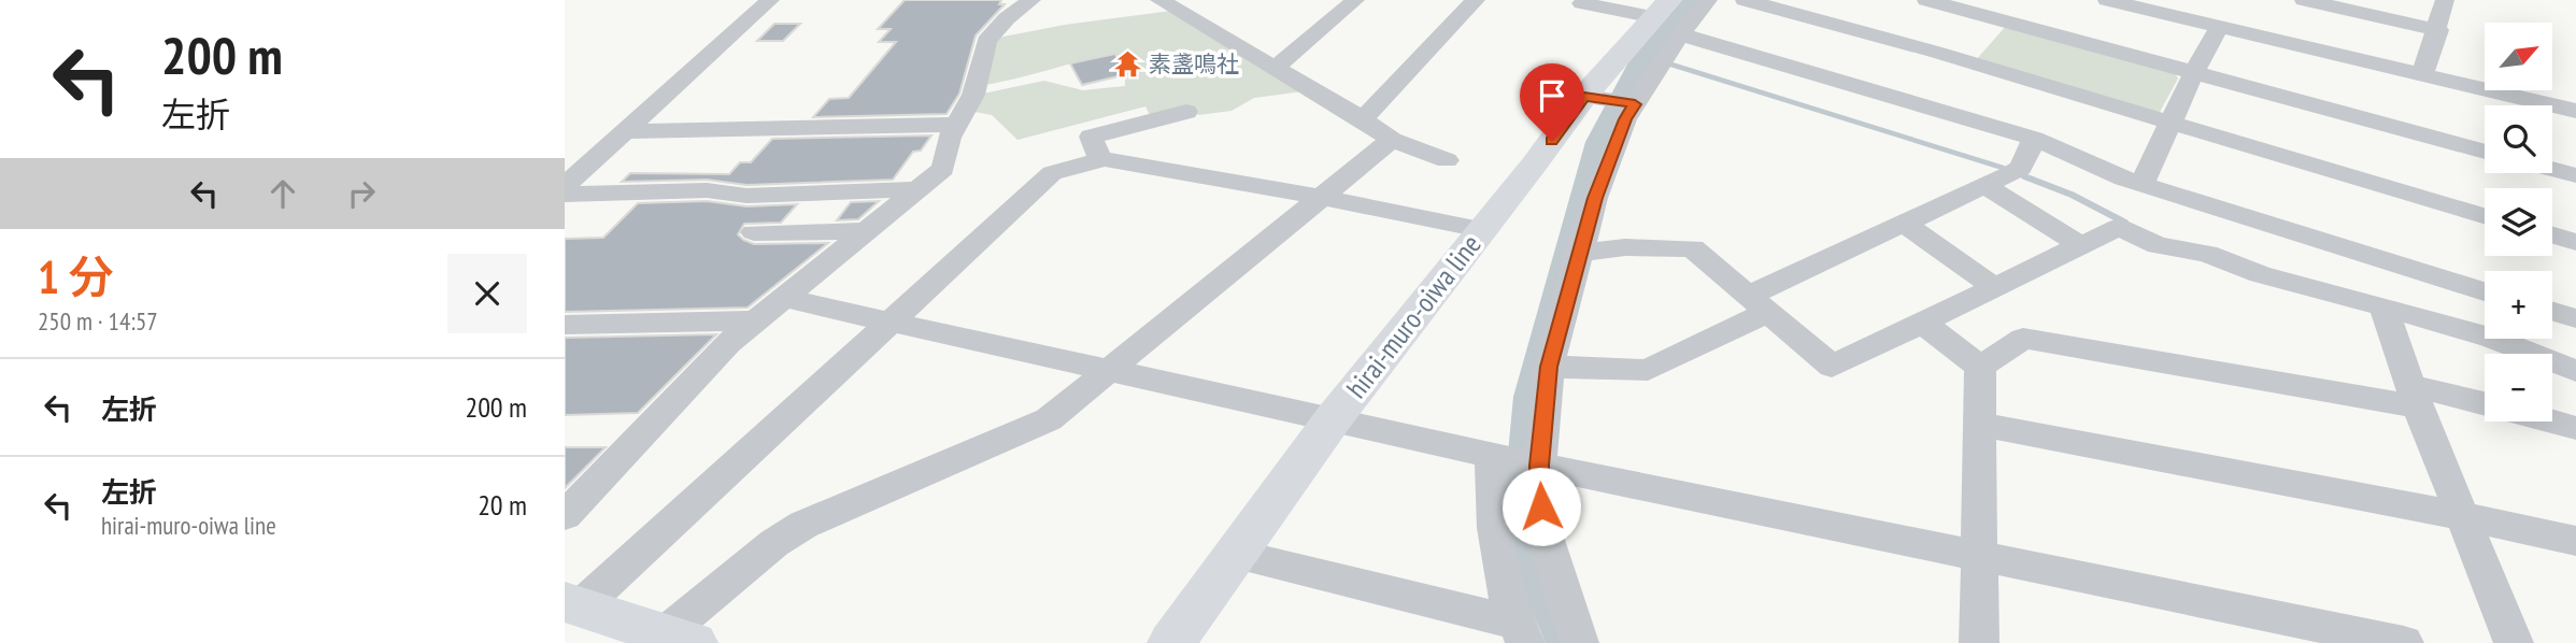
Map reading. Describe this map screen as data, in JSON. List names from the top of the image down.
{
  "streets": {
    "main road": ["hirai-muro-oiwa line"]
  },
  "places": {
    "temple": ["素盞鳴社"]
  },
  "north": "top right",
  "page": {
    "turn": ["200 m", "左折"],
    "map_buttons": ["+", "−"],
    "heading": ["1 分", "250 m · 14:57"],
    "list": [
      {
        "name": "左折",
        "value": "200 m"
      },
      {
        "name": "左折",
        "note": "hirai-muro-oiwa line",
        "value": "20 m"
      }
    ]
  }
}
